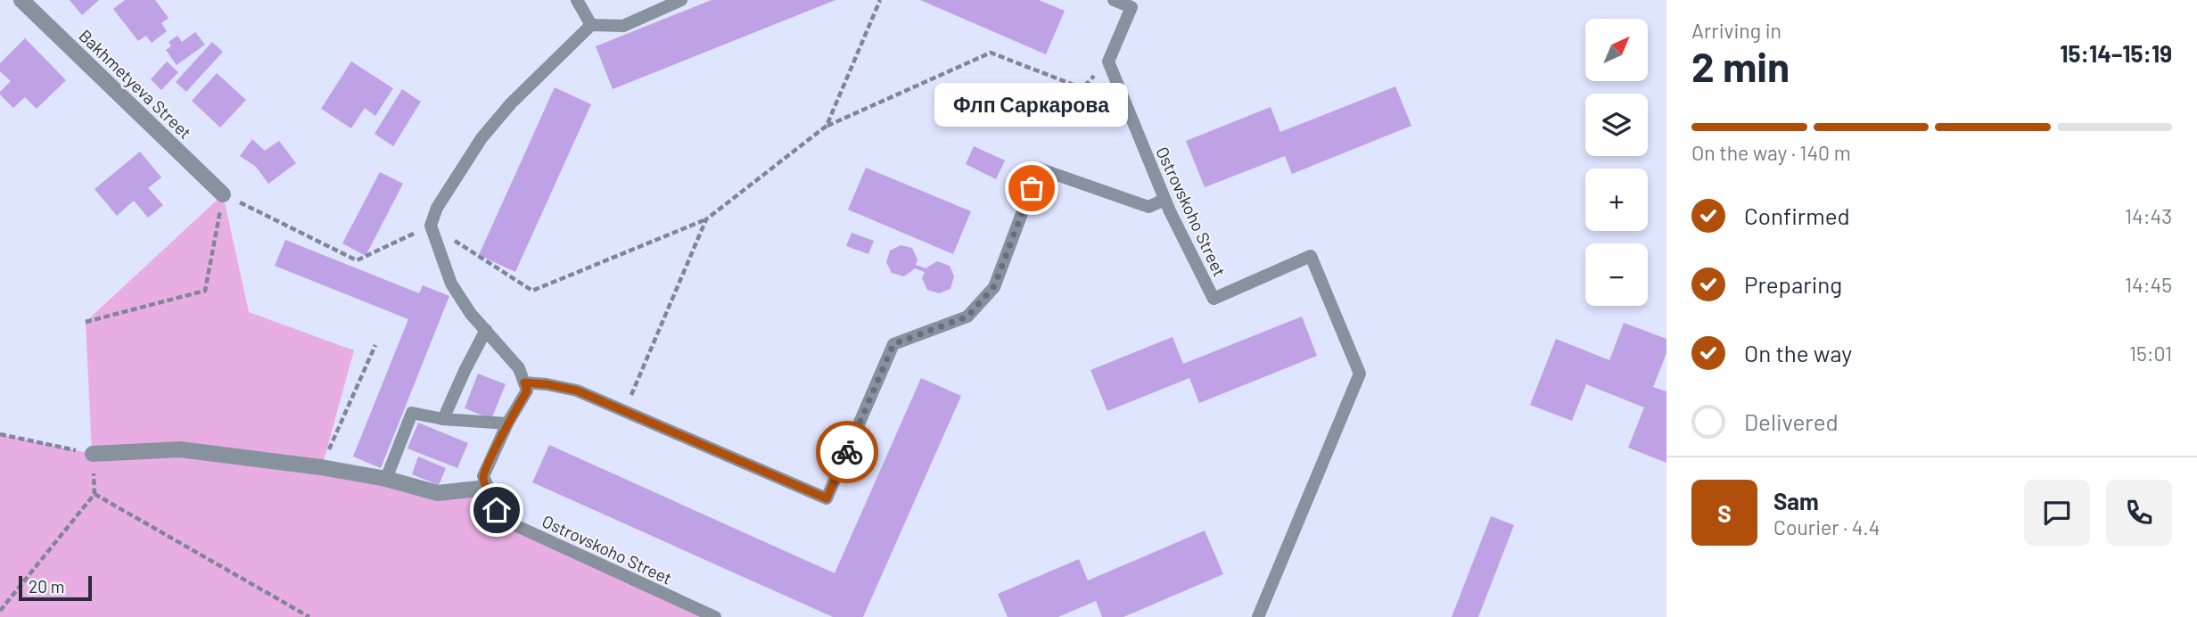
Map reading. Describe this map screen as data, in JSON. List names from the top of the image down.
{
  "streets": {
    "street": ["Bakhmetyeva Street"],
    "lane": ["Ostrovskoho Street"]
  },
  "places": ["Флп Саркарова"],
  "scale_bar": "20 m",
  "north": "top right",
  "page": {
    "heading": ["2 min", "Arriving in", "15:14–15:19"],
    "panel": ["Sam", "Courier · 4.4"],
    "map_buttons": ["+", "−"],
    "bubble": "Флп Саркарова",
    "bar": "On the way · 140 m",
    "list": [
      ["Confirmed", "14:43"],
      ["Preparing", "14:45"],
      ["On the way", "15:01"],
      "Delivered"
    ],
    "round": "S",
    "scale": "20 m"
  }
}
